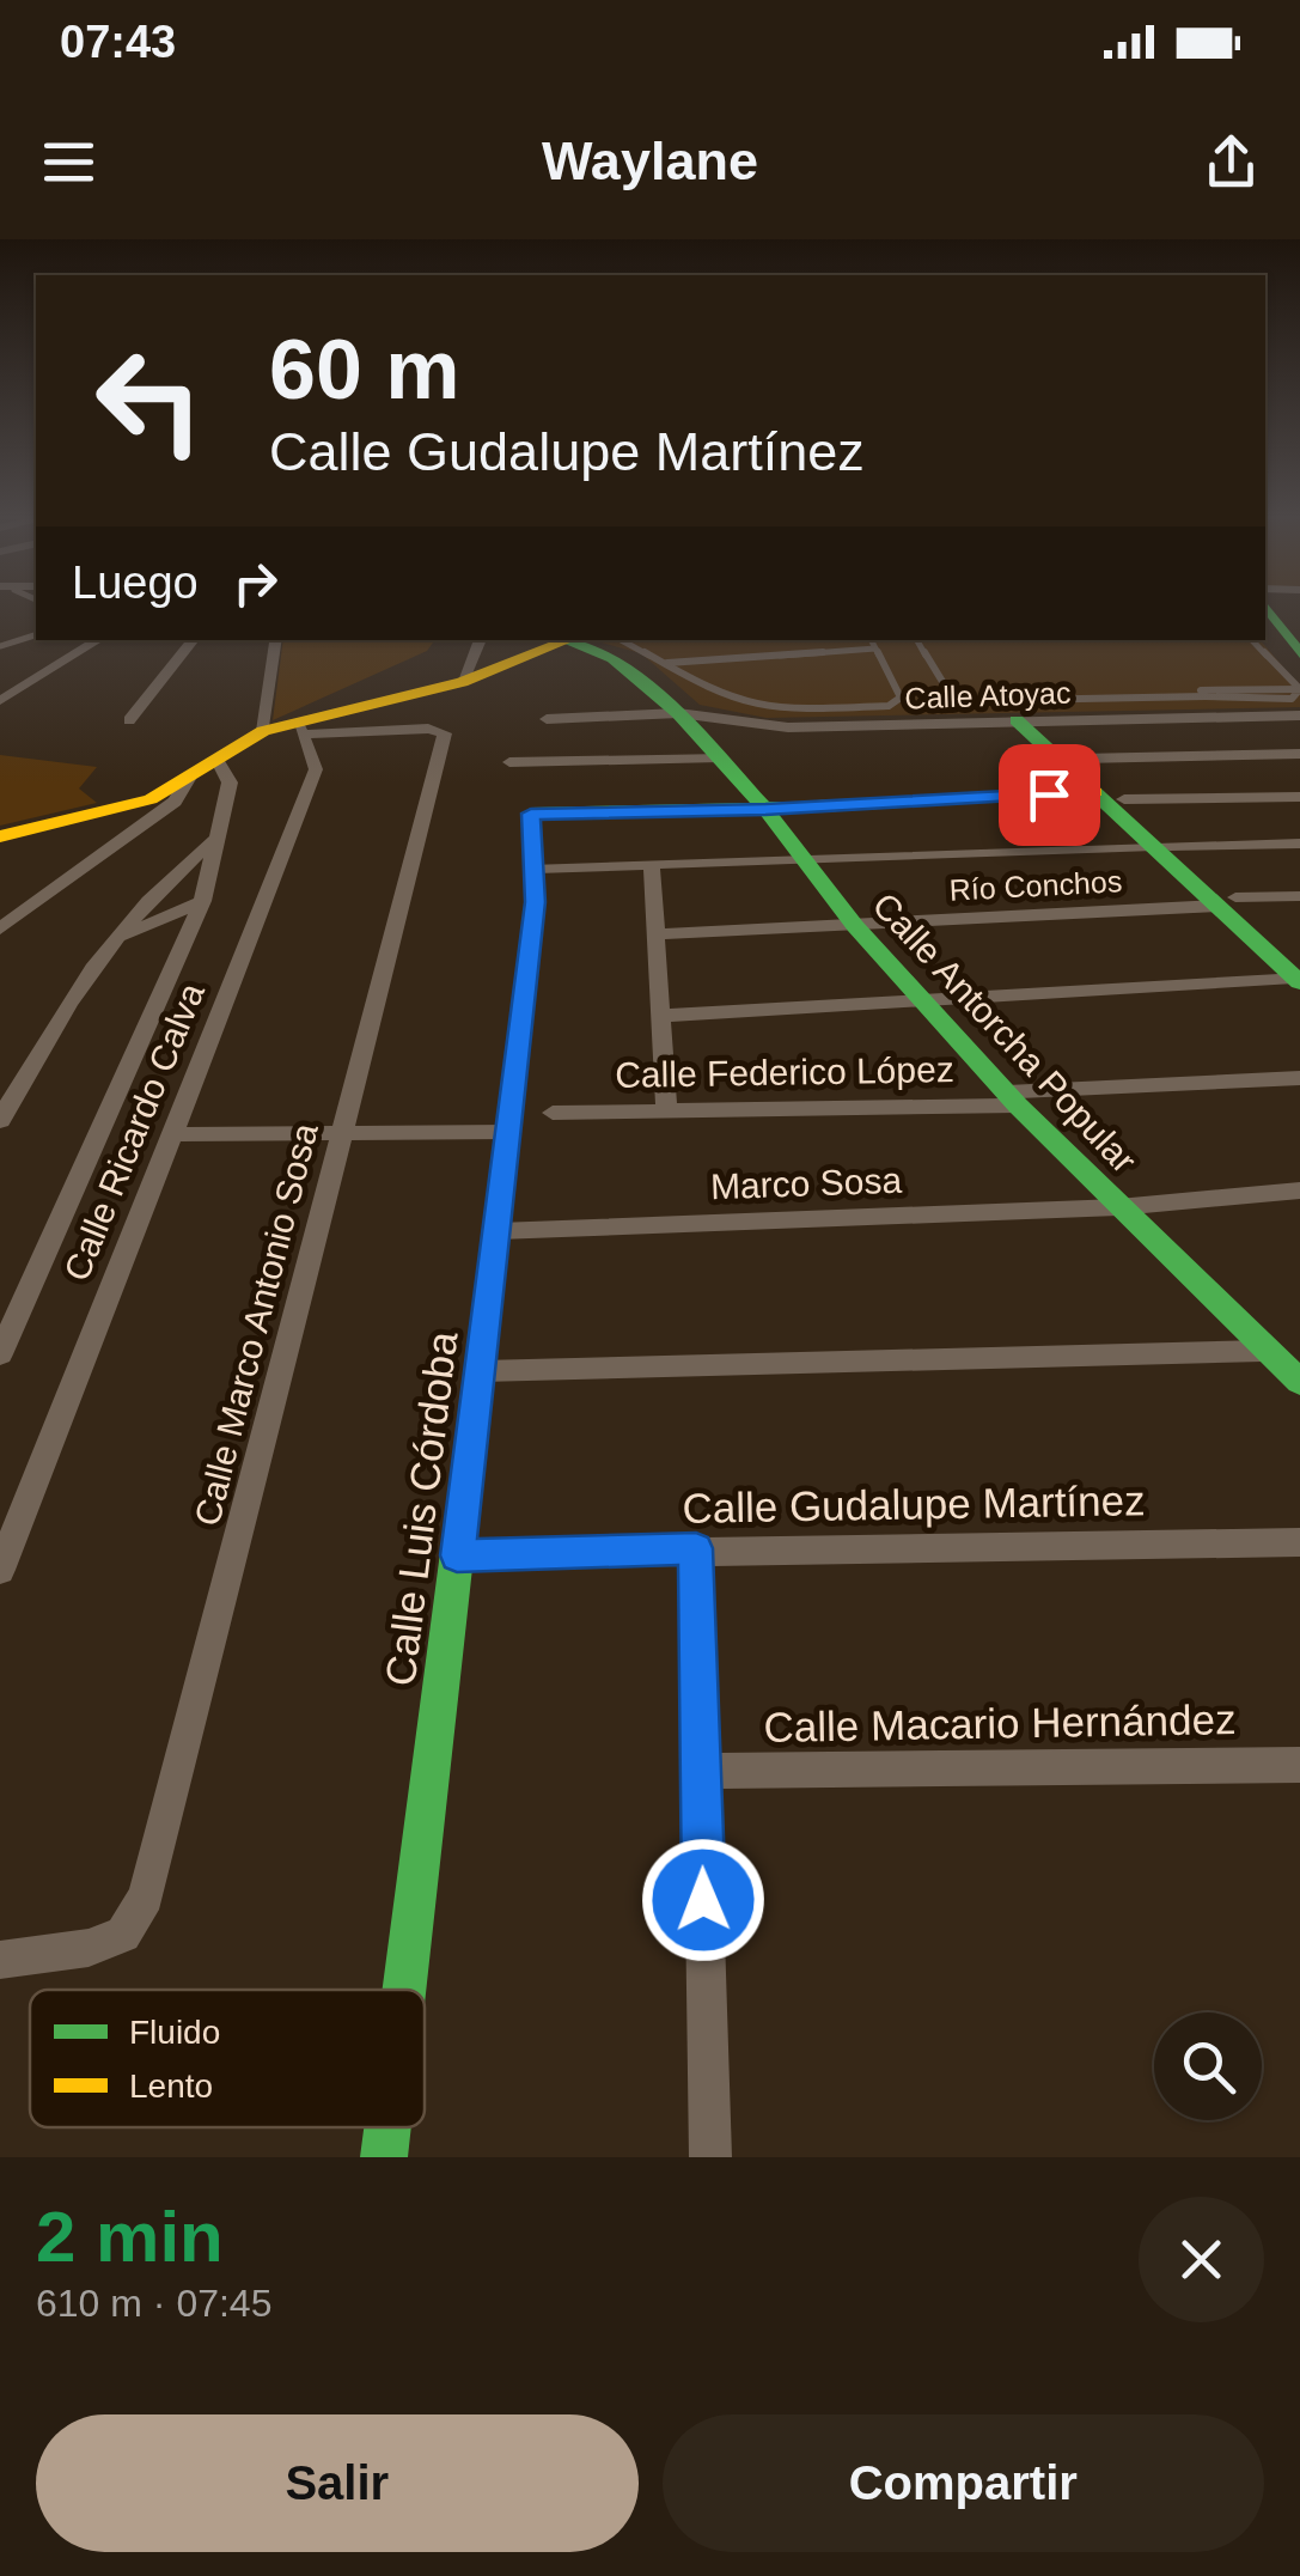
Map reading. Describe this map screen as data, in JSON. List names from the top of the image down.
{
  "streets": {
    "street": [
      "Calle Atoyac",
      "Río Conchos",
      "Calle Antorcha Popular",
      "Calle Federico López",
      "Calle Ricardo Calva",
      "Marco Sosa",
      "Calle Marco Antonio Sosa",
      "Calle Gudalupe Martínez",
      "Calle Luis Córdoba",
      "Calle Macario Hernández"
    ]
  },
  "crossings": [
    ["Calle Atoyac", "Calle Antorcha Popular"],
    ["Río Conchos", "Calle Antorcha Popular"],
    ["Calle Antorcha Popular", "Calle Federico López"],
    ["Calle Antorcha Popular", "Marco Sosa"],
    ["Calle Antorcha Popular", "Calle Luis Córdoba"],
    ["Calle Ricardo Calva", "Calle Marco Antonio Sosa"],
    ["Marco Sosa", "Calle Luis Córdoba"],
    ["Calle Gudalupe Martínez", "Calle Luis Córdoba"]
  ],
  "legend": ["Fluido", "Lento"],
  "page": {
    "status": "07:43",
    "header": "Waylane",
    "turn": ["60 m", "Calle Gudalupe Martínez"],
    "then": "Luego",
    "heading": ["2 min", "610 m · 07:45"],
    "buttons": ["Salir", "Compartir"]
  }
}
